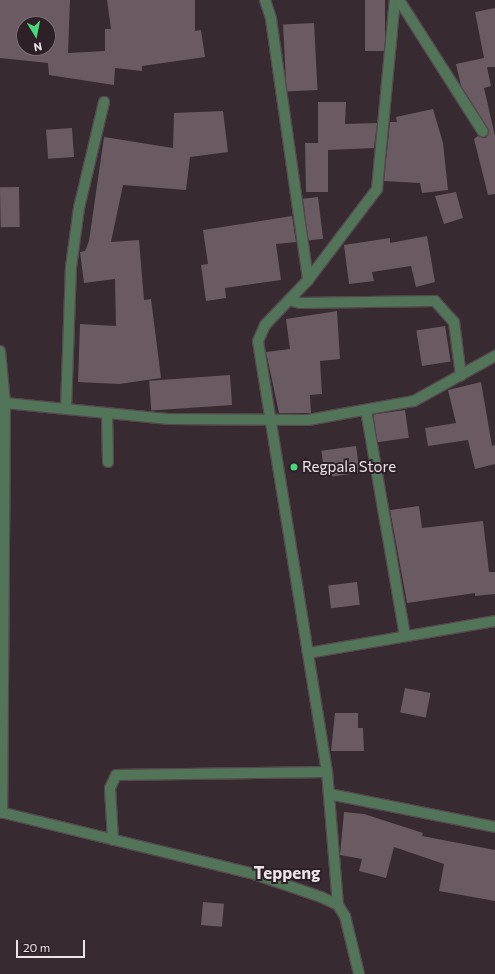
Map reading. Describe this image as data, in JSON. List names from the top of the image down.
{
  "districts": ["Teppeng"],
  "places": ["Regpala Store"],
  "scale_bar": "20 m",
  "north": "bottom"
}
